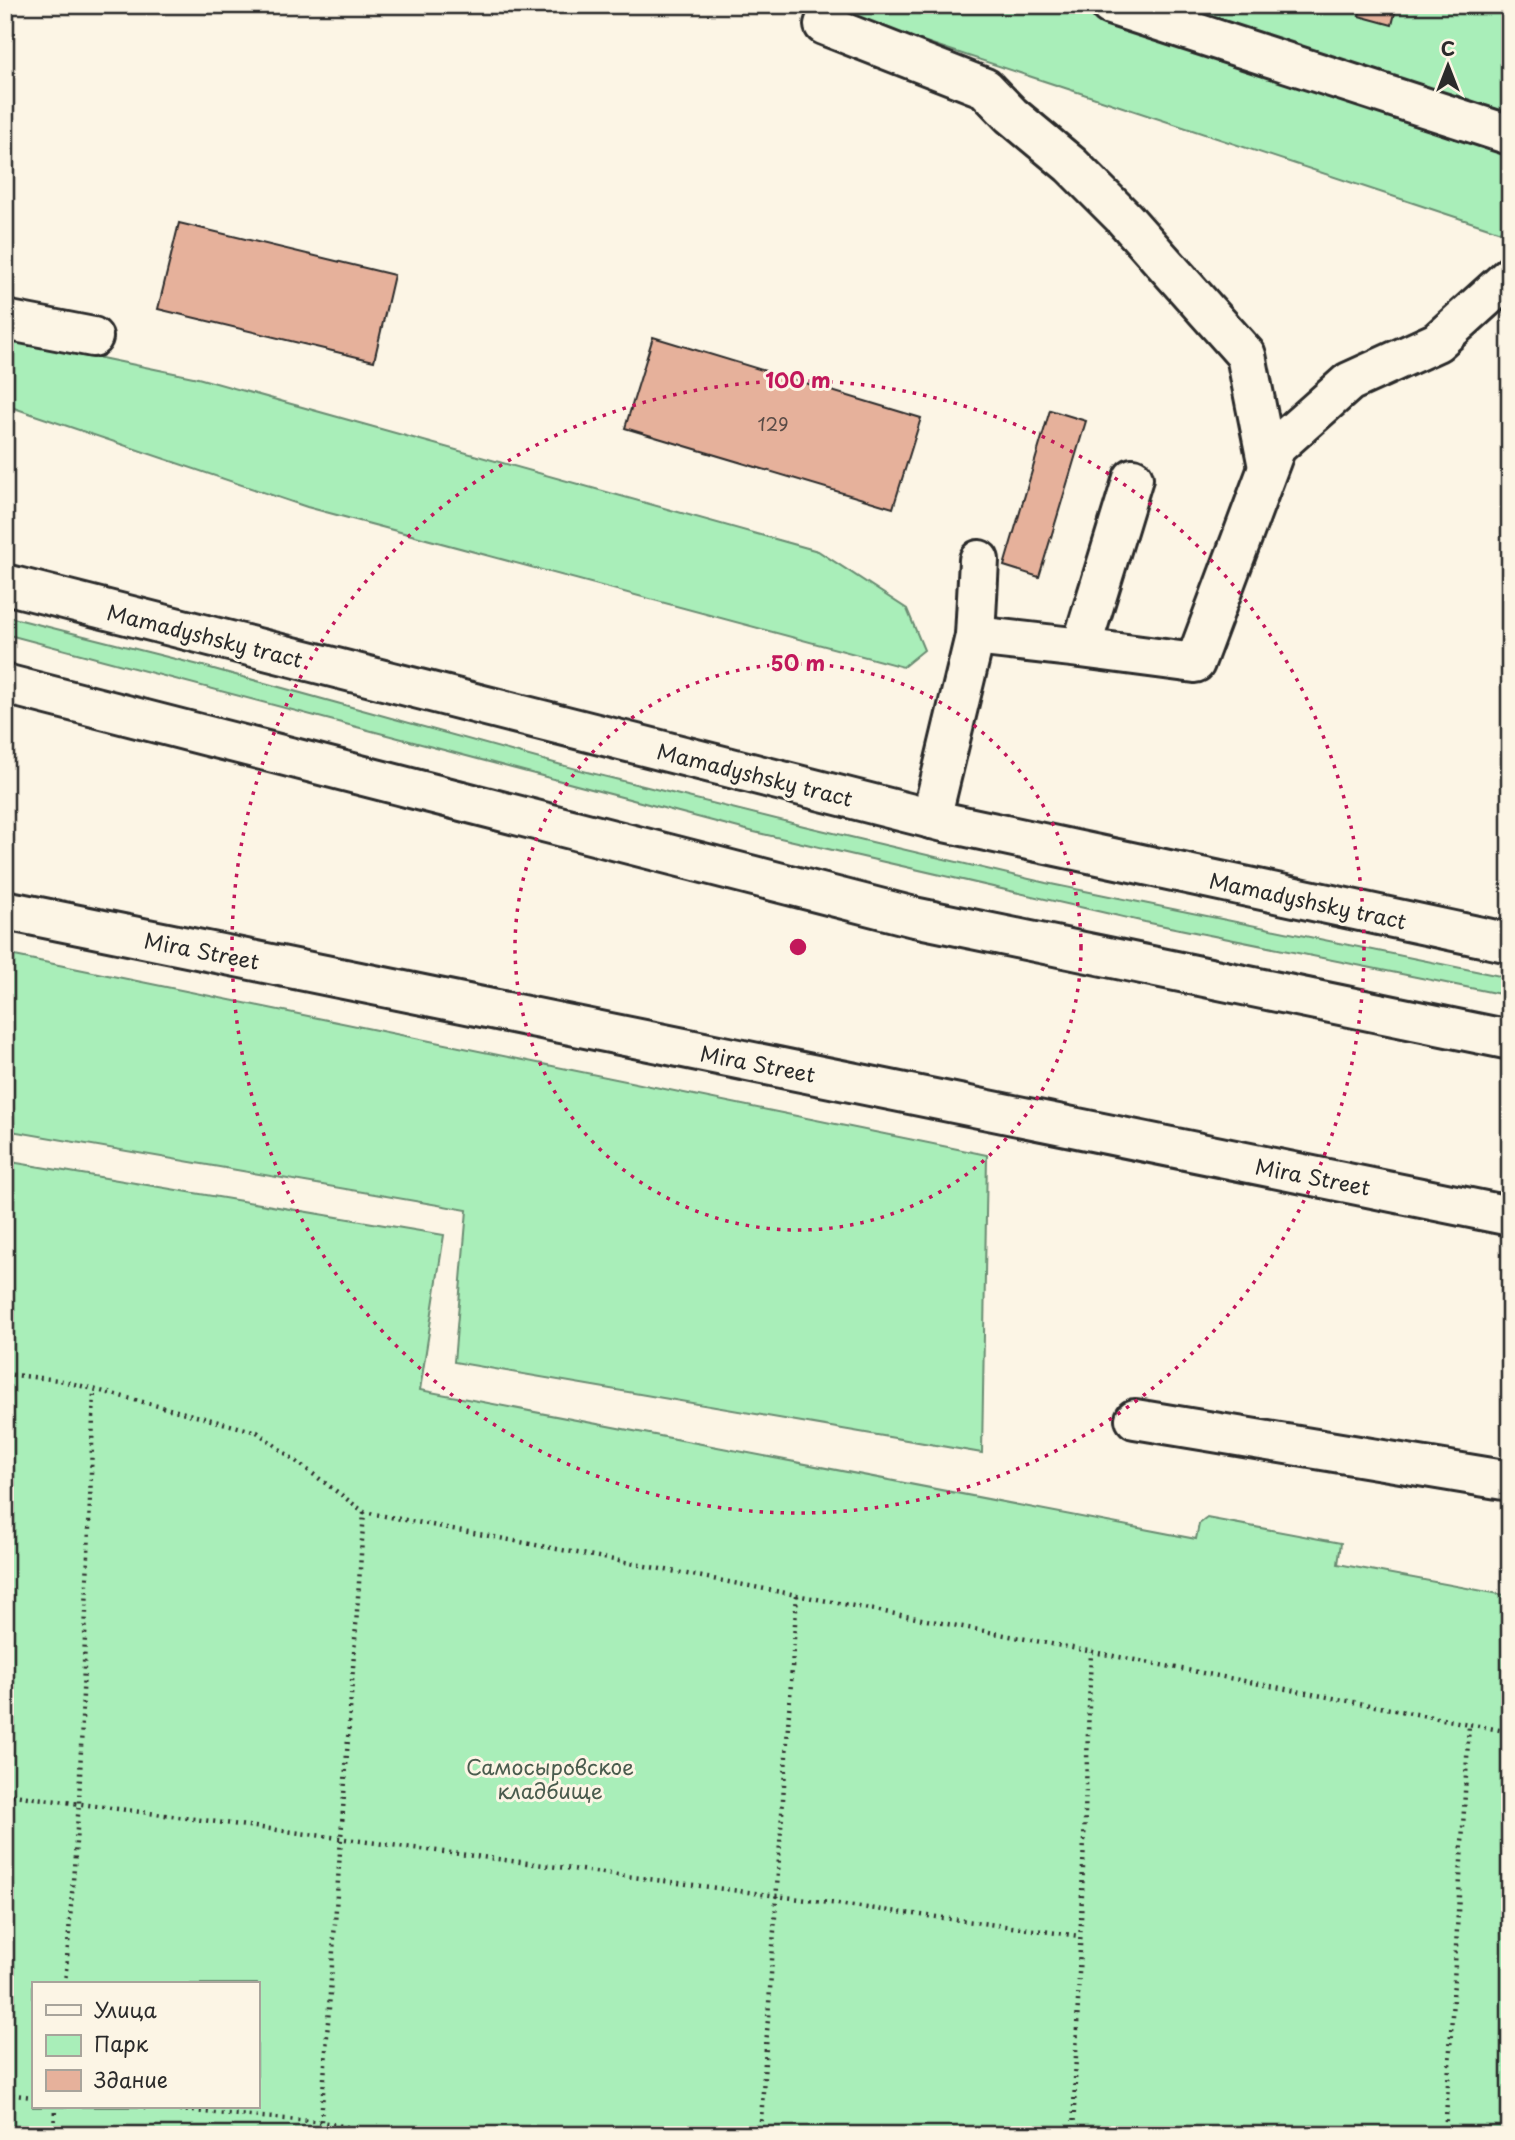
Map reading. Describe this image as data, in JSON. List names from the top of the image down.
{
  "streets": {
    "main road": ["Mamadyshsky tract", "Mira Street"]
  },
  "parks": ["Самосыровское кладбище"],
  "house_numbers": ["129"],
  "legend": ["Улица", "Парк", "Здание"],
  "north": "top",
  "rings": ["100 m", "50 m"]
}
